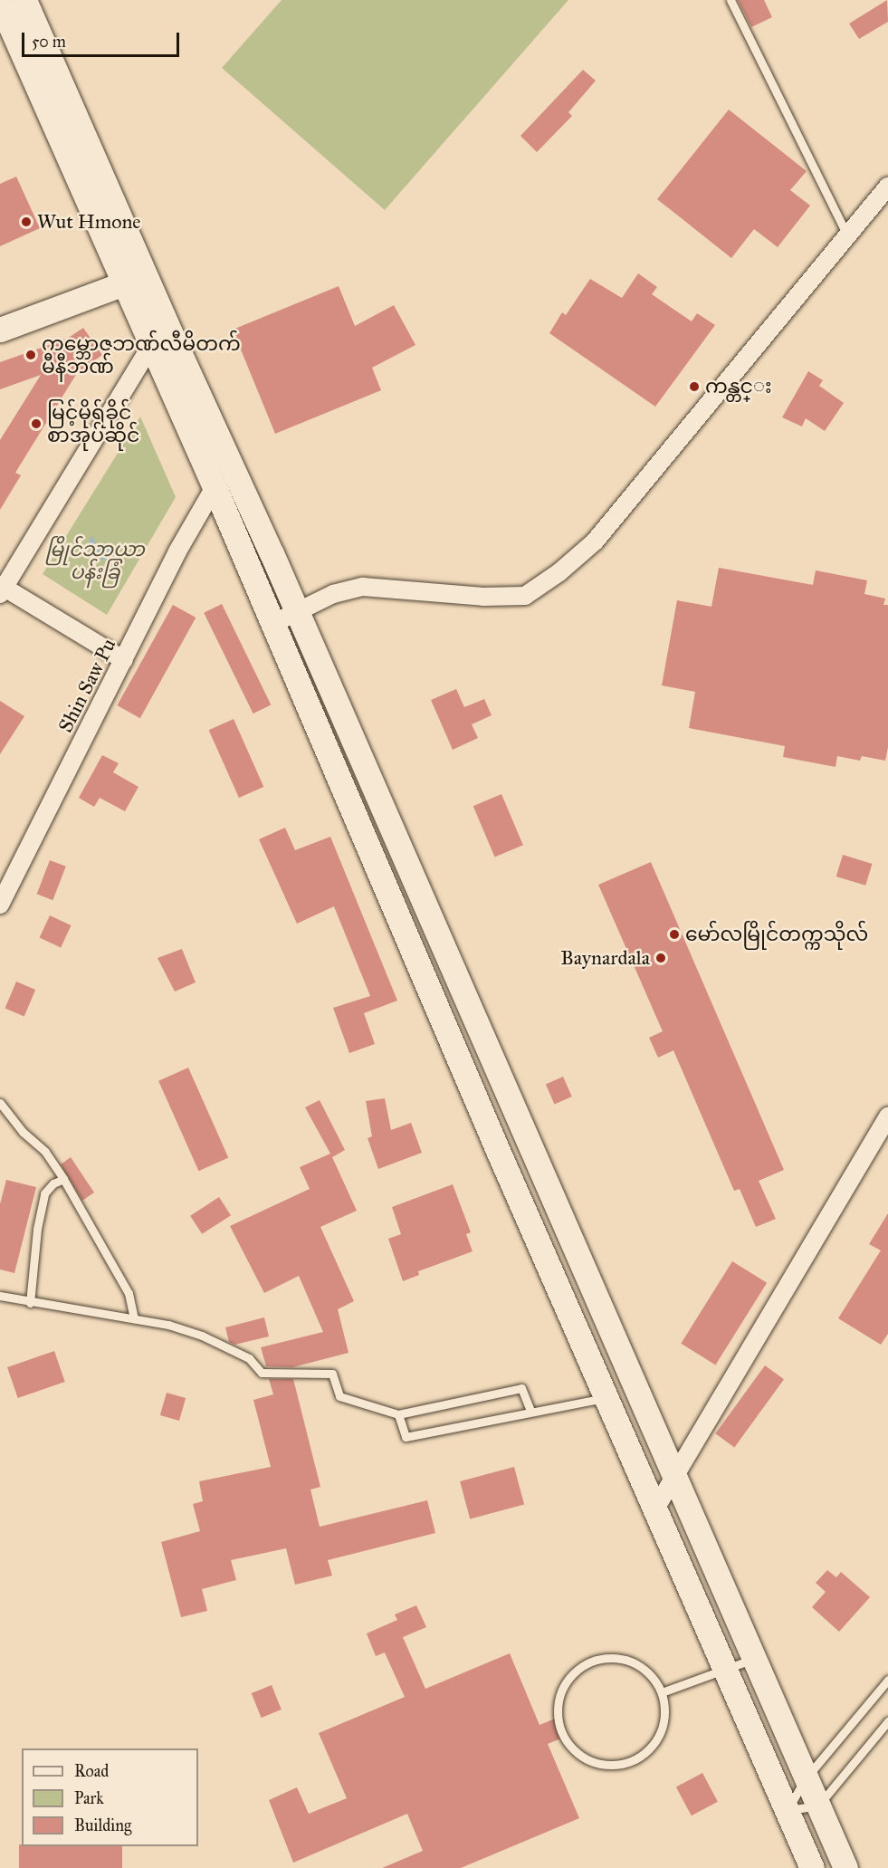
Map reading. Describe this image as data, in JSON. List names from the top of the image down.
{
  "streets": {
    "street": ["Shin Saw Pu"]
  },
  "parks": ["မြိုင်သာယာ ပန်းခြံ"],
  "places": [
    "Wut Hmone",
    "ကမ္ဘောဇဘဏ်လီမိတက် မီနီဘဏ်",
    "ကန္တင္း",
    "မြင့်မိုရ်ခိုင် စာအုပ်ဆိုင်",
    "မော်လမြိုင်တက္ကသိုလ်",
    "Baynardala"
  ],
  "legend": ["Road", "Park", "Building"],
  "scale_bar": "50 m"
}
